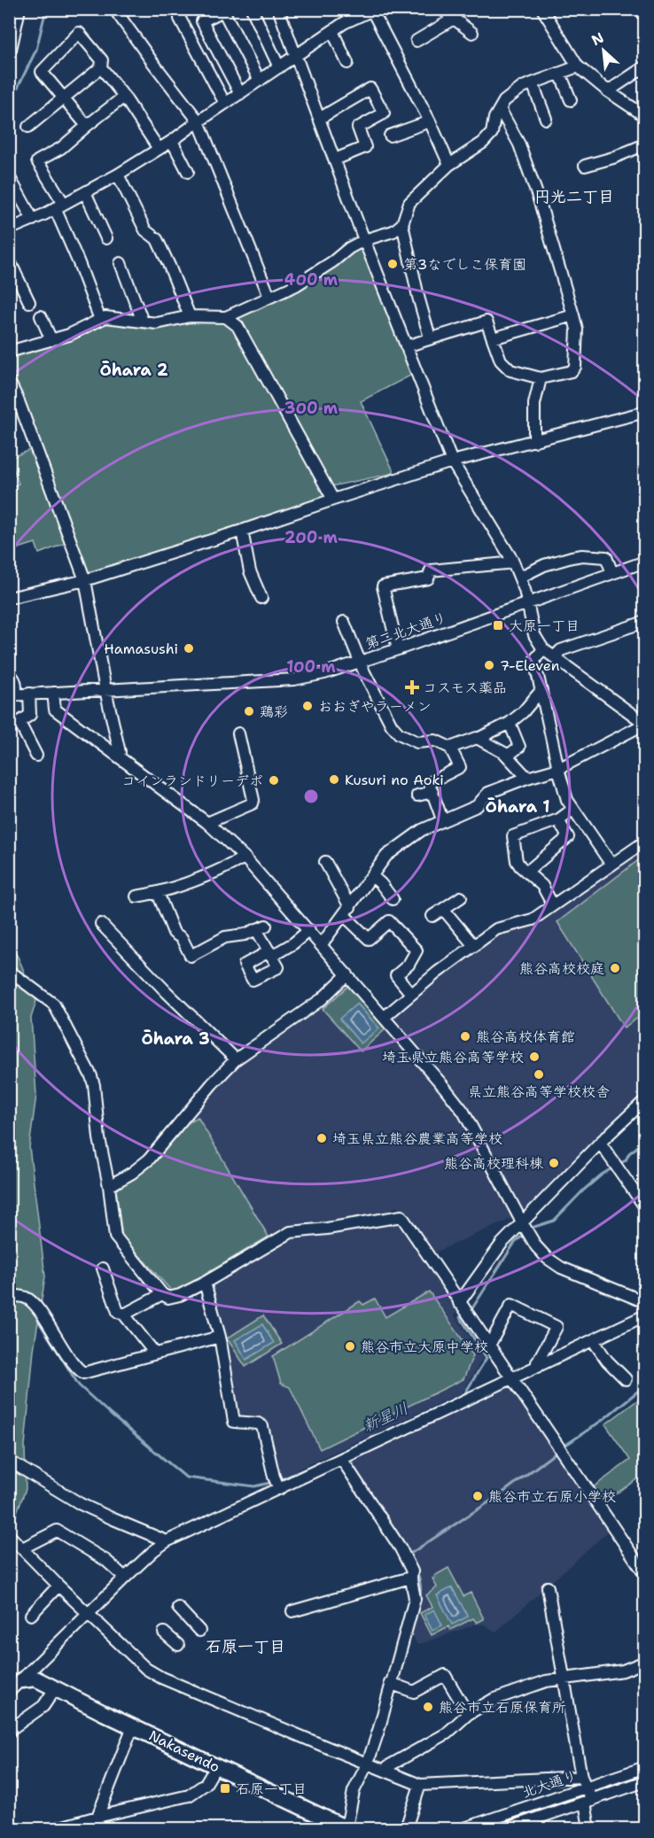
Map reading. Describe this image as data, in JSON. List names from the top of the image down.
{
  "streets": {
    "highway": ["Nakasendo"],
    "street": ["第二北大通り", "北大通り"]
  },
  "districts": [
    "円光二丁目",
    "Ōhara 2",
    "Ōhara 1",
    "Ōhara 3",
    "石原一丁目"
  ],
  "water": ["新星川"],
  "places": {
    "other": [
      "第3なでしこ保育園",
      "Hamasushi",
      "7-Eleven",
      "おおぎやラーメン",
      "鶏彩",
      "Kusuri no Aoki",
      "コインランドリーデポ",
      "熊谷高校校庭",
      "熊谷高校体育館",
      "埼玉県立熊谷高等学校",
      "県立熊谷高等学校校舎",
      "埼玉県立熊谷農業高等学校",
      "熊谷高校理科棟",
      "熊谷市立大原中学校",
      "熊谷市立石原小学校",
      "熊谷市立石原保育所"
    ],
    "transit": ["大原一丁目", "石原一丁目"],
    "health": ["コスモス薬品"]
  },
  "north": "top left",
  "rings": [
    "400 m",
    "300 m",
    "200 m",
    "100 m"
  ]
}
